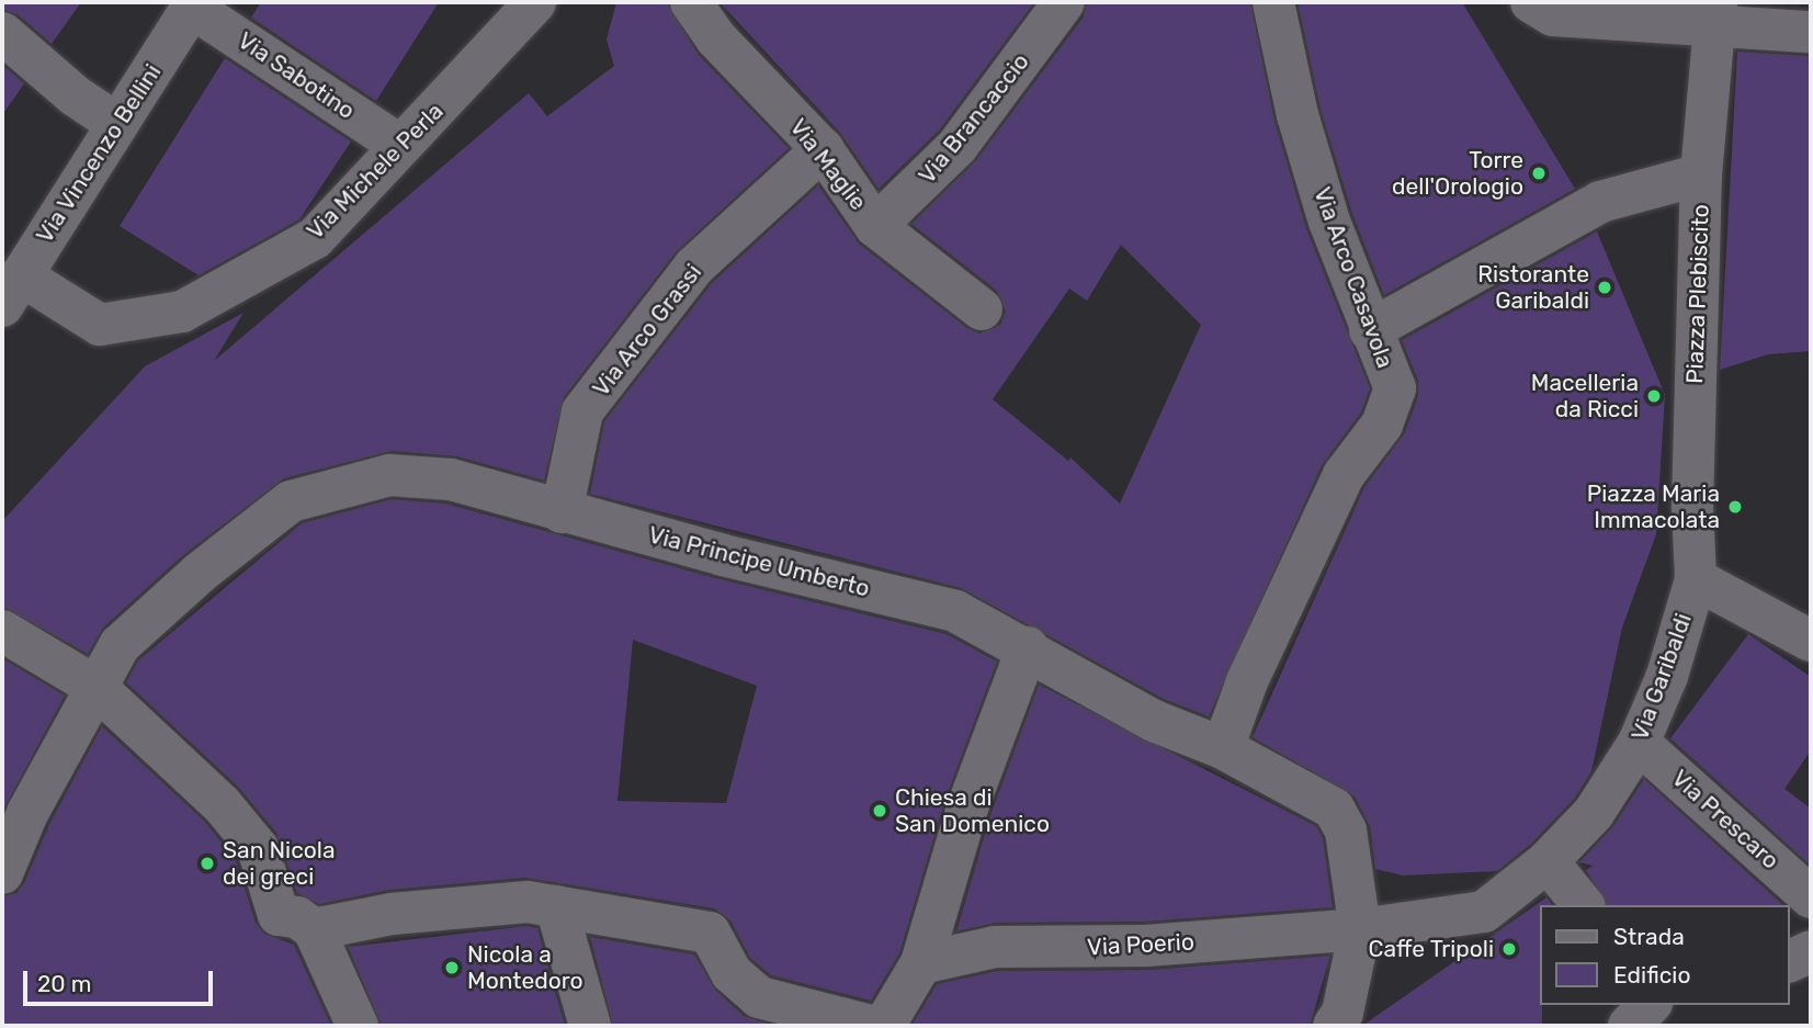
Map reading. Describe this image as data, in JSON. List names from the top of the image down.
{
  "streets": {
    "street": [
      "Via Sabotino",
      "Via Brancaccio",
      "Via Vincenzo Bellini",
      "Via Maglie",
      "Via Michele Perla",
      "Via Arco Casavola",
      "Piazza Plebiscito",
      "Via Arco Grassi",
      "Via Principe Umberto",
      "Via Garibaldi",
      "Via Prescaro",
      "Via Poerio"
    ]
  },
  "crossings": [
    ["Via Sabotino", "Via Vincenzo Bellini"],
    ["Via Sabotino", "Via Michele Perla"],
    ["Via Brancaccio", "Via Maglie"],
    ["Via Vincenzo Bellini", "Via Michele Perla"],
    ["Via Maglie", "Via Arco Grassi"],
    ["Via Arco Casavola", "Piazza Plebiscito"],
    ["Via Arco Casavola", "Via Principe Umberto"],
    ["Piazza Plebiscito", "Via Garibaldi"],
    ["Via Arco Grassi", "Via Principe Umberto"],
    ["Via Principe Umberto", "Via Garibaldi"],
    ["Via Principe Umberto", "Via Poerio"],
    ["Via Garibaldi", "Via Prescaro"],
    ["Via Garibaldi", "Via Poerio"]
  ],
  "places": [
    "Torre dell'Orologio",
    "Ristorante Garibaldi",
    "Macelleria da Ricci",
    "Piazza Maria Immacolata",
    "Chiesa di San Domenico",
    "San Nicola dei greci",
    "Caffe Tripoli",
    "Nicola a Montedoro"
  ],
  "legend": ["Strada", "Edificio"],
  "scale_bar": "20 m"
}
